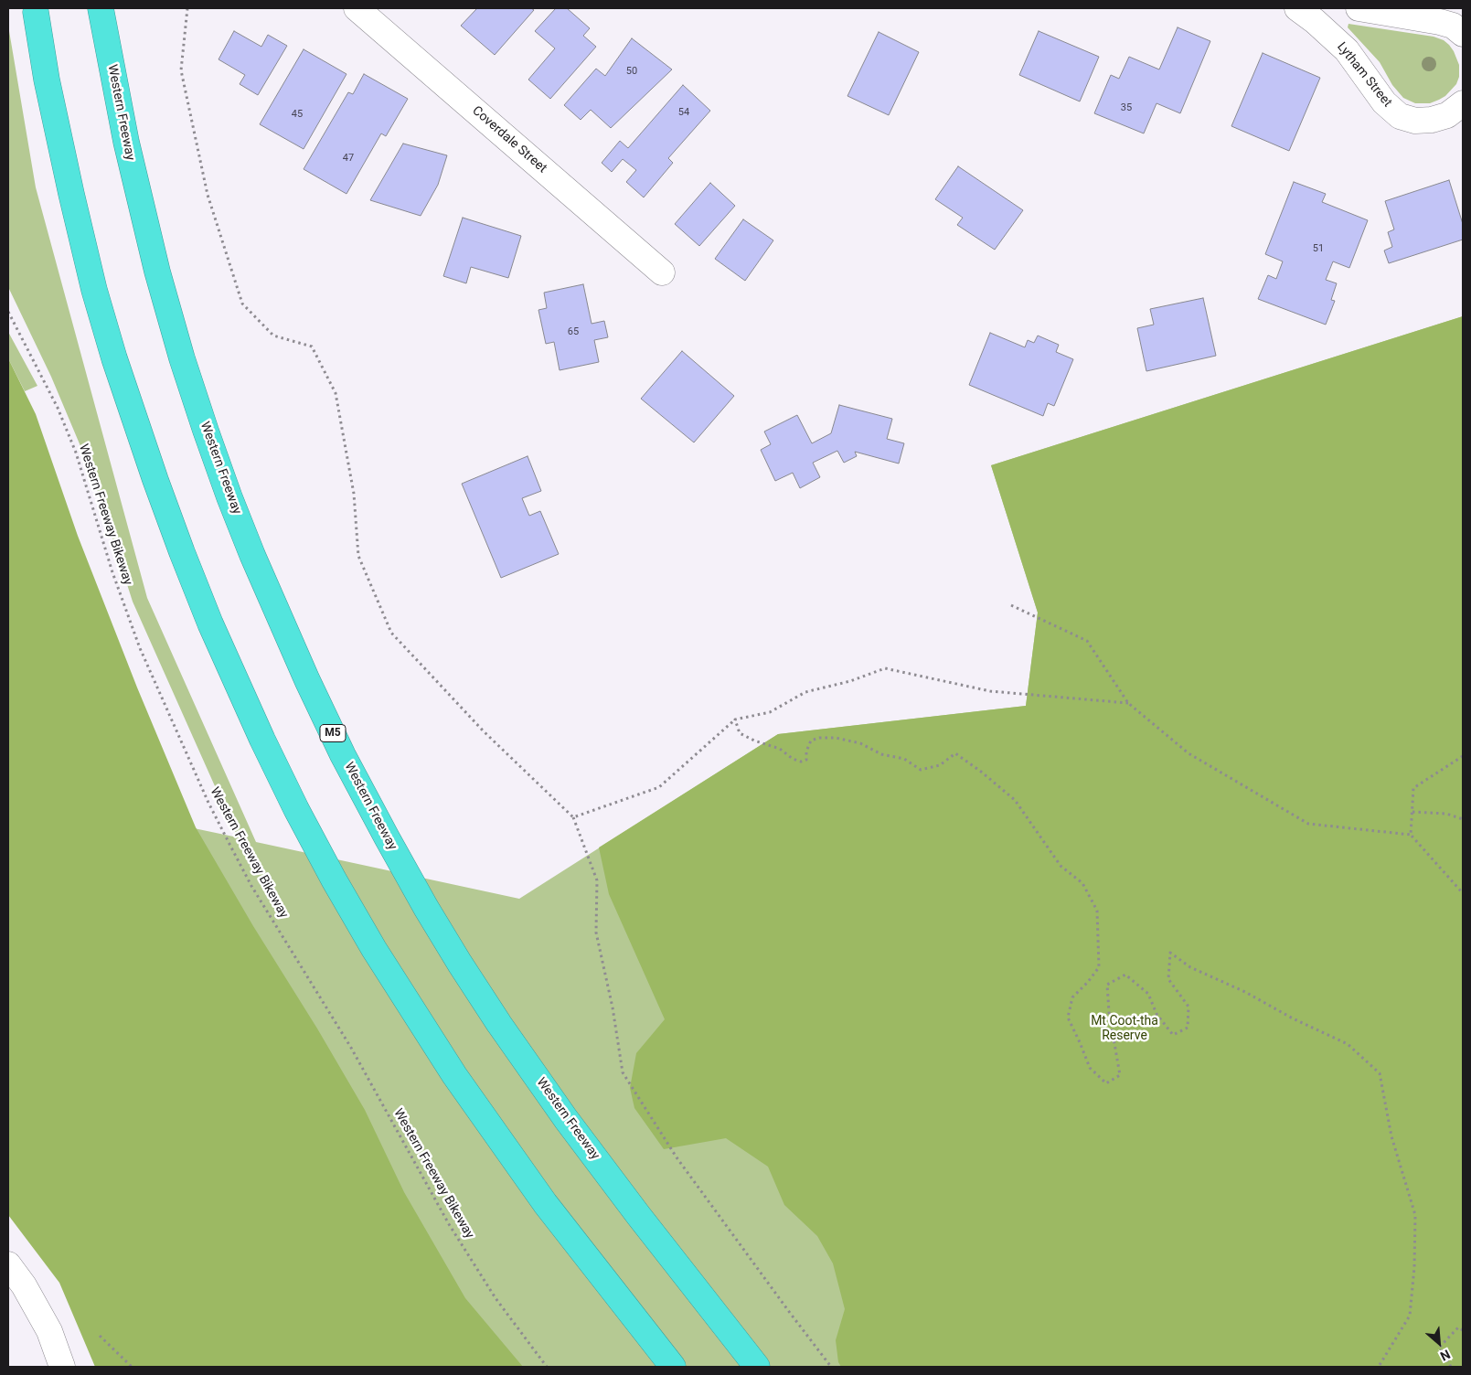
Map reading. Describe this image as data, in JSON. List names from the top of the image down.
{
  "streets": {
    "highway": ["Western Freeway", "M5"],
    "street": ["Lytham Street", "Coverdale Street"],
    "path": ["Western Freeway Bikeway"]
  },
  "parks": ["Mt Coot-tha Reserve"],
  "house_numbers": [
    "50",
    "35",
    "54",
    "45",
    "47",
    "51",
    "65"
  ],
  "north": "bottom right"
}
